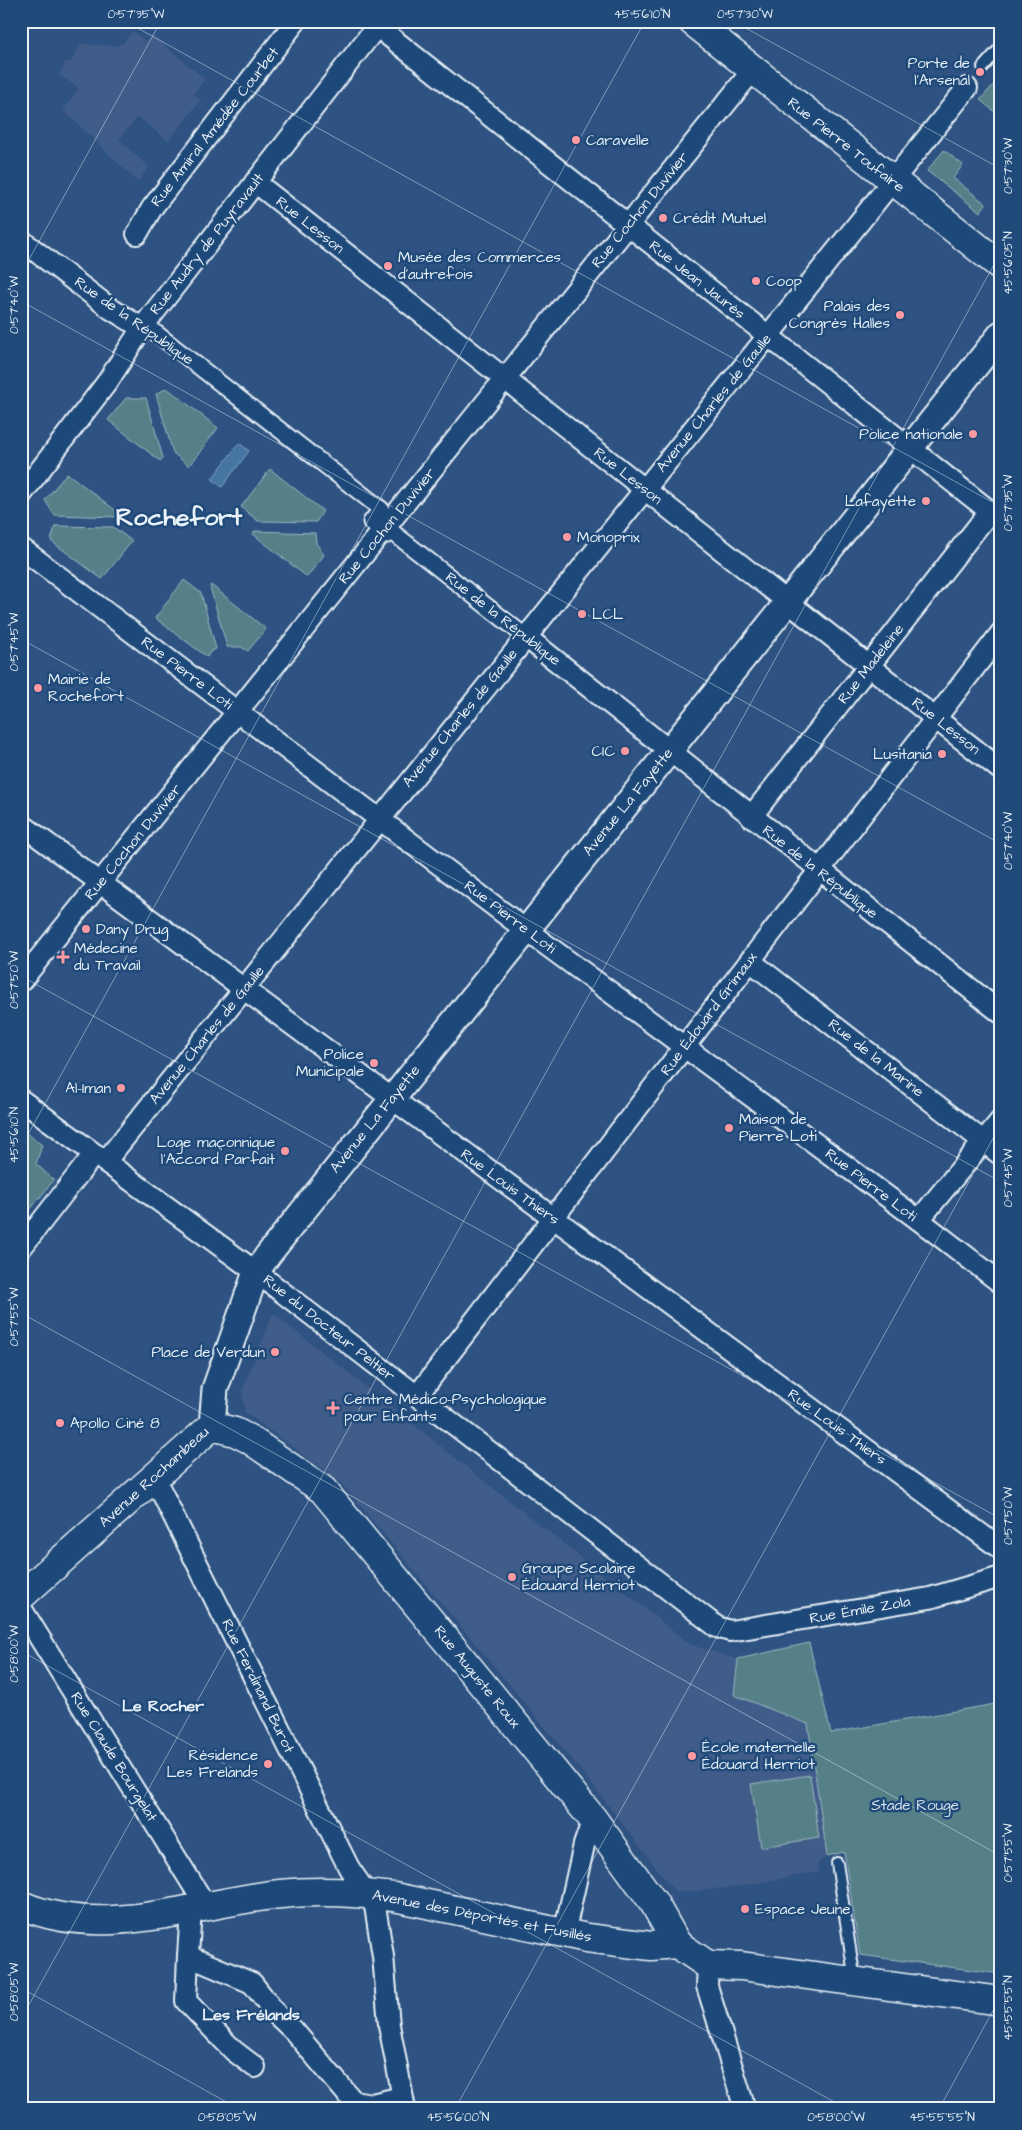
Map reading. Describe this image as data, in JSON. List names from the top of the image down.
{
  "streets": {
    "main road": [
      "Rue Pierre Toufaire",
      "Avenue Rochambeau",
      "Rue Auguste Roux",
      "Avenue des Déportés et Fusillés"
    ],
    "street": [
      "Rue Amiral Amédée Courbet",
      "Rue Cochon Duvivier",
      "Rue Lesson",
      "Rue Audry de Puyravault",
      "Rue Jean Jaurès",
      "Rue de la République",
      "Avenue Charles de Gaulle",
      "Rue Madeleine",
      "Rue Pierre Loti",
      "Avenue La Fayette",
      "Rue Édouard Grimaux",
      "Rue de la Marine",
      "Rue Louis Thiers",
      "Rue du Docteur Peltier",
      "Rue Émile Zola",
      "Rue Ferdinand Burot",
      "Rue Claude Bourgelat"
    ]
  },
  "crossings": [
    ["Rue Pierre Toufaire", "Rue Cochon Duvivier"],
    ["Rue Pierre Toufaire", "Avenue Charles de Gaulle"],
    ["Rue Cochon Duvivier", "Rue Lesson"],
    ["Rue Cochon Duvivier", "Rue Jean Jaurès"],
    ["Rue Cochon Duvivier", "Rue de la République"],
    ["Rue Cochon Duvivier", "Rue Pierre Loti"],
    ["Rue Cochon Duvivier", "Rue Louis Thiers"],
    ["Rue Lesson", "Rue Audry de Puyravault"],
    ["Rue Lesson", "Avenue Charles de Gaulle"],
    ["Rue Lesson", "Rue Madeleine"],
    ["Rue Lesson", "Avenue La Fayette"],
    ["Rue Lesson", "Rue Édouard Grimaux"],
    ["Rue Audry de Puyravault", "Rue Jean Jaurès"],
    ["Rue Audry de Puyravault", "Rue de la République"],
    ["Rue Jean Jaurès", "Avenue Charles de Gaulle"],
    ["Rue Jean Jaurès", "Rue Madeleine"],
    ["Rue Jean Jaurès", "Avenue La Fayette"],
    ["Rue de la République", "Avenue Charles de Gaulle"],
    ["Rue de la République", "Rue Madeleine"],
    ["Rue de la République", "Avenue La Fayette"],
    ["Rue de la République", "Rue Édouard Grimaux"],
    ["Avenue Charles de Gaulle", "Rue Pierre Loti"],
    ["Avenue Charles de Gaulle", "Rue Louis Thiers"],
    ["Avenue Charles de Gaulle", "Rue du Docteur Peltier"],
    ["Rue Pierre Loti", "Avenue La Fayette"],
    ["Rue Pierre Loti", "Rue Édouard Grimaux"],
    ["Avenue La Fayette", "Rue Louis Thiers"],
    ["Avenue La Fayette", "Rue du Docteur Peltier"],
    ["Avenue La Fayette", "Avenue Rochambeau"],
    ["Rue Édouard Grimaux", "Rue de la Marine"],
    ["Rue Édouard Grimaux", "Rue Louis Thiers"],
    ["Rue Édouard Grimaux", "Rue du Docteur Peltier"],
    ["Rue du Docteur Peltier", "Avenue Rochambeau"],
    ["Rue du Docteur Peltier", "Rue Émile Zola"],
    ["Avenue Rochambeau", "Rue Auguste Roux"],
    ["Avenue Rochambeau", "Rue Ferdinand Burot"],
    ["Rue Auguste Roux", "Avenue des Déportés et Fusillés"],
    ["Rue Ferdinand Burot", "Avenue des Déportés et Fusillés"],
    ["Rue Claude Bourgelat", "Avenue des Déportés et Fusillés"]
  ],
  "districts": ["Rochefort", "Le Rocher", "Les Frélands"],
  "parks": ["Stade Rouge"],
  "places": {
    "other": [
      "Porte de l'Arsenal",
      "Caravelle",
      "Crédit Mutuel",
      "Musée des Commerces d'autrefois",
      "Coop",
      "Palais des Congrès Halles",
      "Police nationale",
      "Lafayette",
      "Monoprix",
      "LCL",
      "Mairie de Rochefort",
      "CIC",
      "Lusitania",
      "Dany Drug",
      "Police Municipale",
      "Al-Iman",
      "Maison de Pierre Loti",
      "Loge maçonnique l'Accord Parfait",
      "Place de Verdun",
      "Apollo Ciné 8",
      "Groupe Scolaire Édouard Herriot",
      "École maternelle Édouard Herriot",
      "Résidence Les Frelands",
      "Espace Jeune"
    ],
    "health": ["Médecine du Travail", "Centre Médico-Psychologique pour Enfants"]
  },
  "coordinates": [
    "0°57'35\"W",
    "45°56'10\"N",
    "0°57'30\"W",
    "45°56'05\"N",
    "0°57'40\"W",
    "0°57'45\"W",
    "0°57'50\"W",
    "0°57'55\"W",
    "0°58'00\"W",
    "0°58'05\"W",
    "45°55'55\"N",
    "45°56'00\"N"
  ]
}
